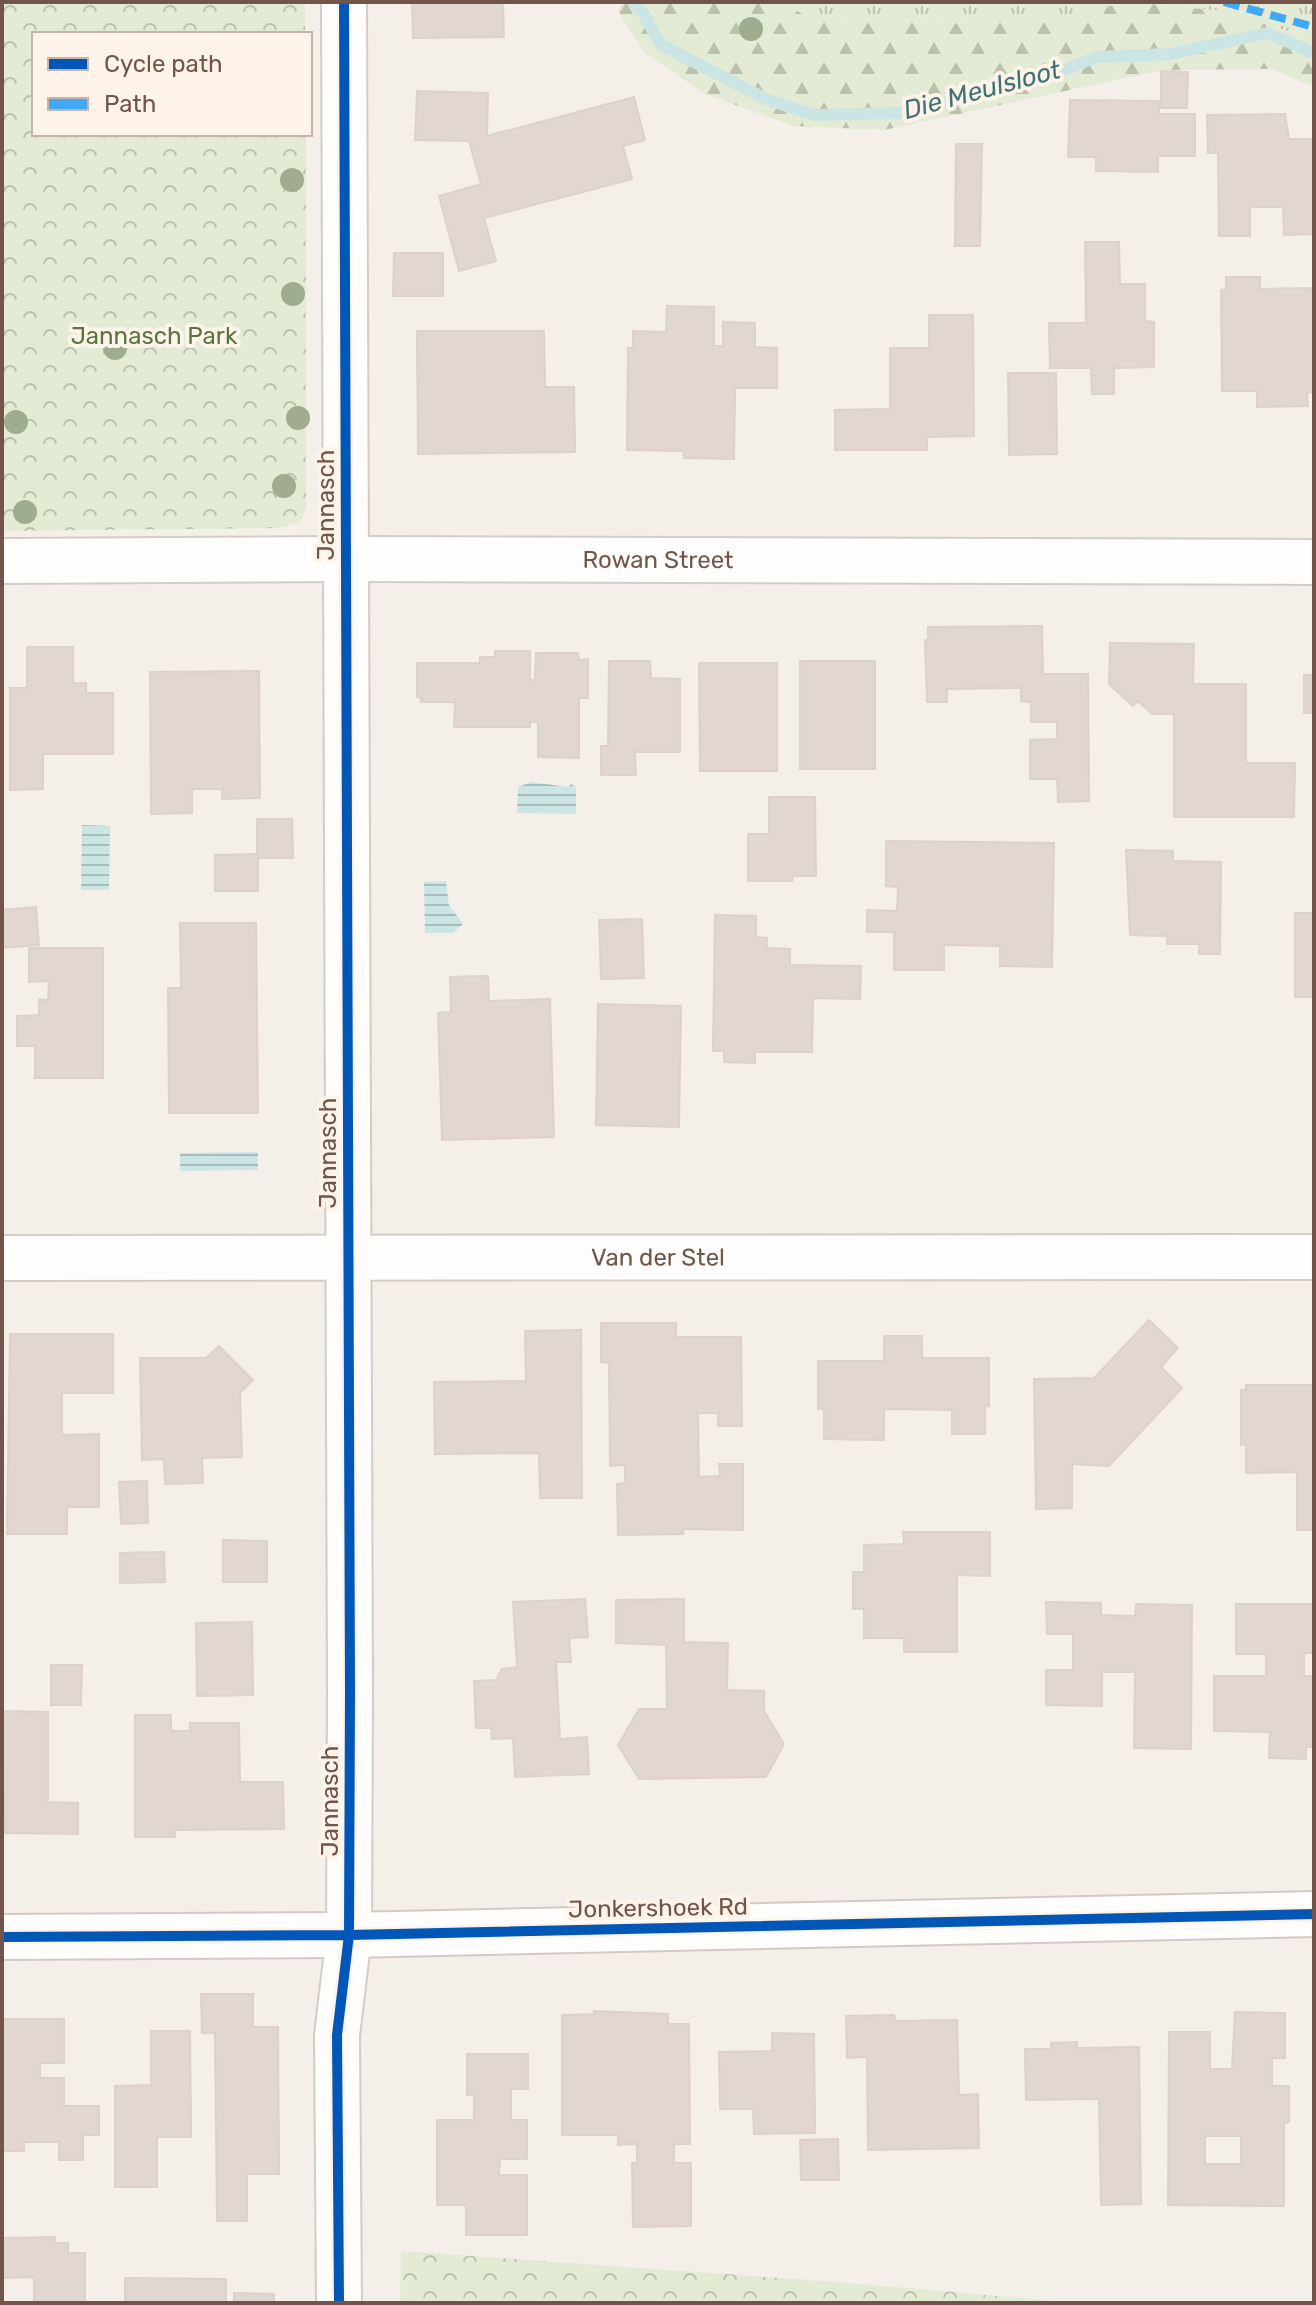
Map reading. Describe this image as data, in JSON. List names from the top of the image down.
{
  "streets": {
    "street": [
      "Jannasch",
      "Rowan Street",
      "Van der Stel",
      "Jonkershoek Rd"
    ]
  },
  "crossings": [
    ["Jannasch", "Rowan Street"],
    ["Jannasch", "Van der Stel"],
    ["Jannasch", "Jonkershoek Rd"]
  ],
  "water": ["Die Meulsloot"],
  "parks": ["Jannasch Park"],
  "legend": ["Cycle path", "Path"]
}
